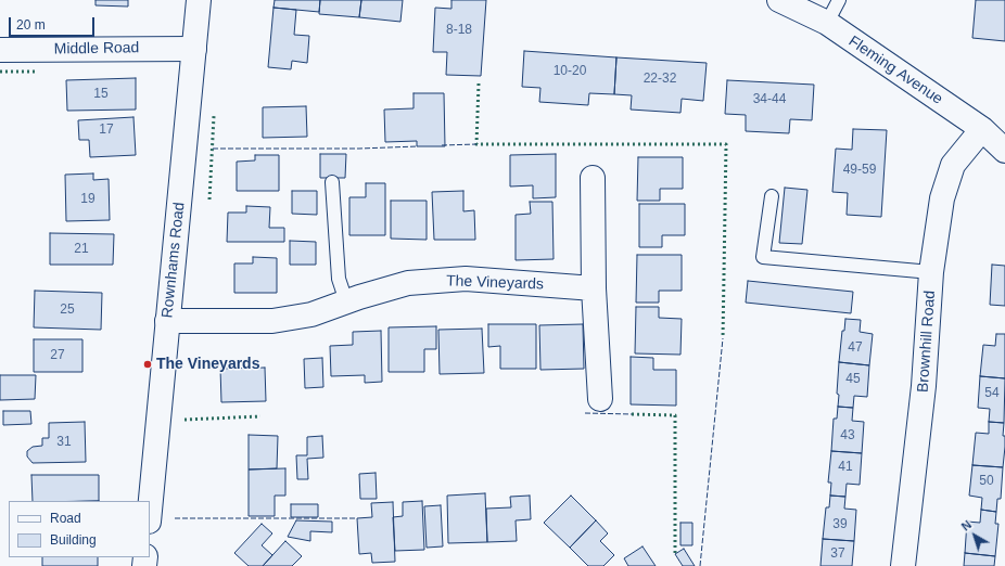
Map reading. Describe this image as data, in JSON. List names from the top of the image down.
{
  "streets": {
    "street": [
      "Middle Road",
      "Fleming Avenue",
      "Rownhams Road",
      "The Vineyards",
      "Brownhill Road"
    ]
  },
  "crossings": [
    ["Middle Road", "Rownhams Road"],
    ["Fleming Avenue", "Brownhill Road"],
    ["Rownhams Road", "The Vineyards"]
  ],
  "places": ["The Vineyards"],
  "house_numbers": [
    "8-18",
    "10-20",
    "22-32",
    "15",
    "34-44",
    "17",
    "49-59",
    "19",
    "21",
    "25",
    "47",
    "27",
    "45",
    "54",
    "43",
    "31",
    "41",
    "50",
    "39",
    "37"
  ],
  "legend": ["Road", "Building"],
  "scale_bar": "20 m",
  "north": "top left"
}
